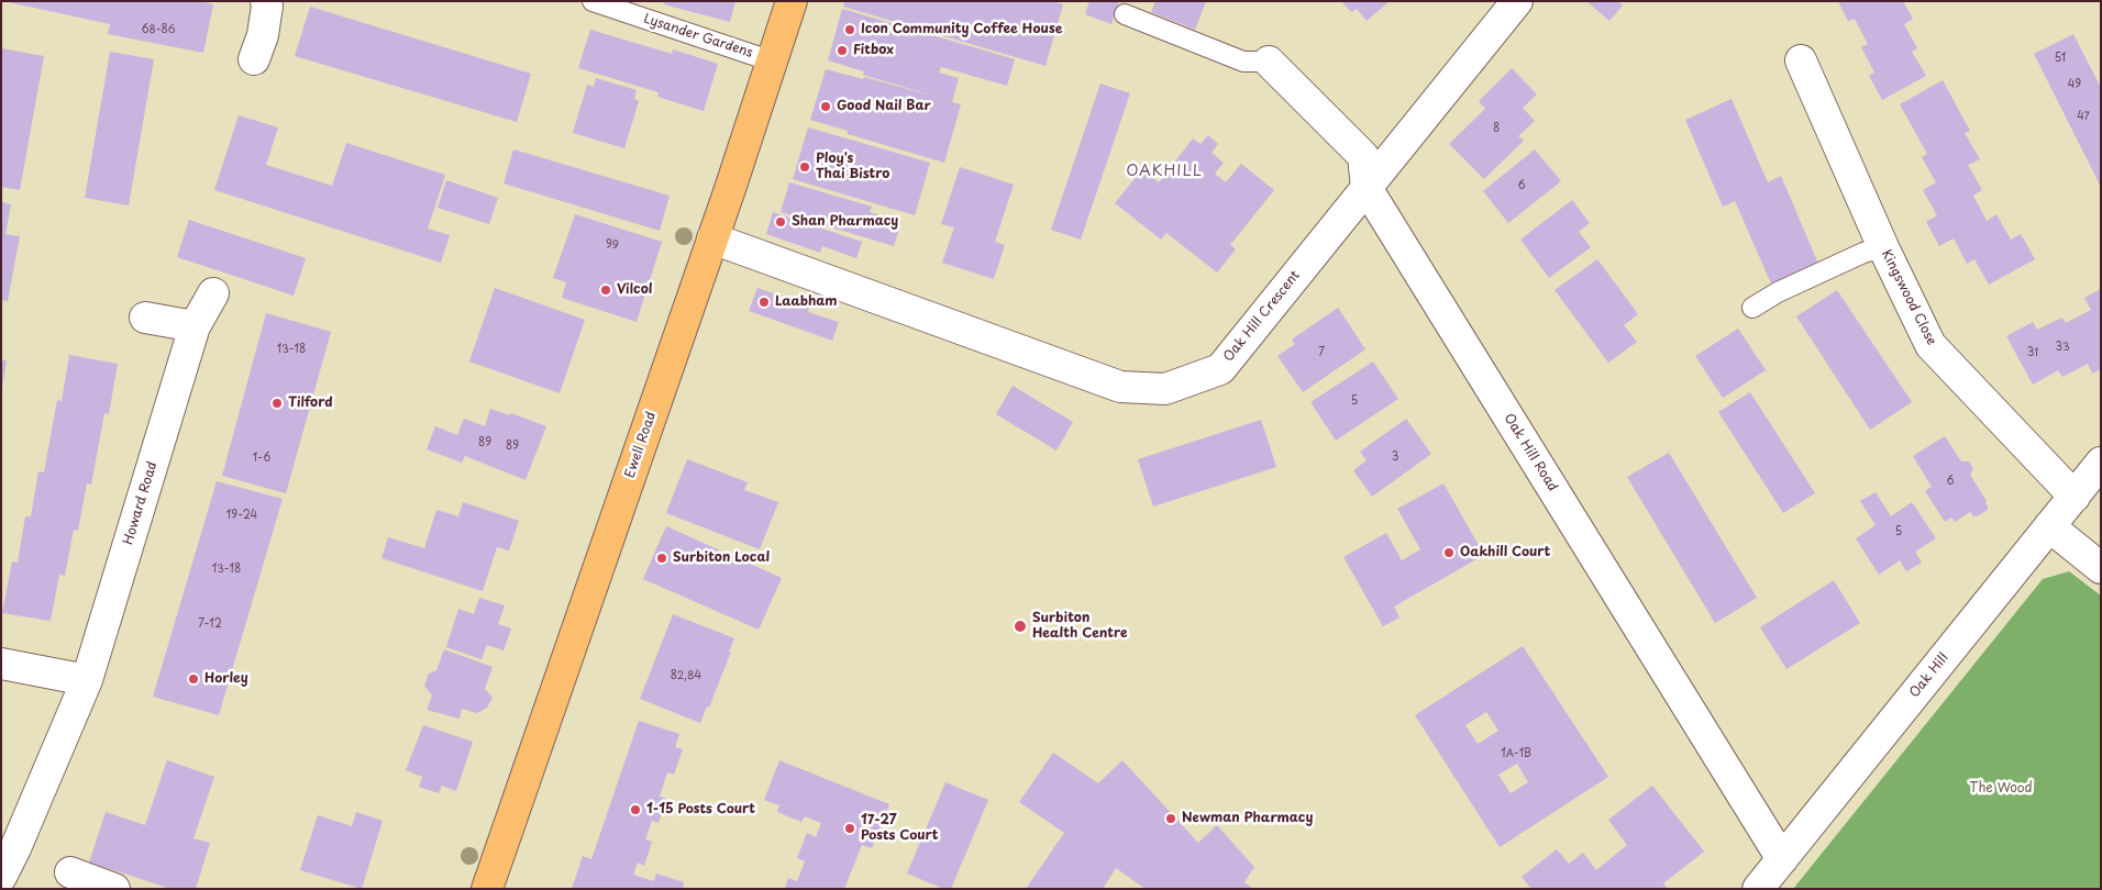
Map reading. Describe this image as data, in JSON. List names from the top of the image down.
{
  "streets": {
    "main road": ["Ewell Road"],
    "street": [
      "Kingswood Close",
      "Oak Hill Crescent",
      "Oak Hill Road",
      "Howard Road",
      "Oak Hill"
    ],
    "lane": ["Lysander Gardens"]
  },
  "crossings": [
    ["Lysander Gardens", "Ewell Road"],
    ["Kingswood Close", "Oak Hill"],
    ["Oak Hill Crescent", "Ewell Road"],
    ["Oak Hill Crescent", "Oak Hill Road"],
    ["Oak Hill Road", "Oak Hill"]
  ],
  "districts": ["OAKHILL"],
  "parks": ["The Wood"],
  "places": [
    "Icon Community Coffee House",
    "Fitbox",
    "Good Nail Bar",
    "Ploy's Thai Bistro",
    "Shan Pharmacy",
    "Vilcol",
    "Laabham",
    "Tilford",
    "Oakhill Court",
    "Surbiton Local",
    "Surbiton Health Centre",
    "Horley",
    "1-15 Posts Court",
    "Newman Pharmacy",
    "17-27 Posts Court"
  ],
  "house_numbers": [
    "68-86",
    "51",
    "49",
    "47",
    "8",
    "6",
    "99",
    "33",
    "13-18",
    "7",
    "31",
    "5",
    "89",
    "89",
    "3",
    "1-6",
    "6",
    "19-24",
    "5",
    "13-18",
    "7-12",
    "82,84",
    "1A-1B"
  ]
}
